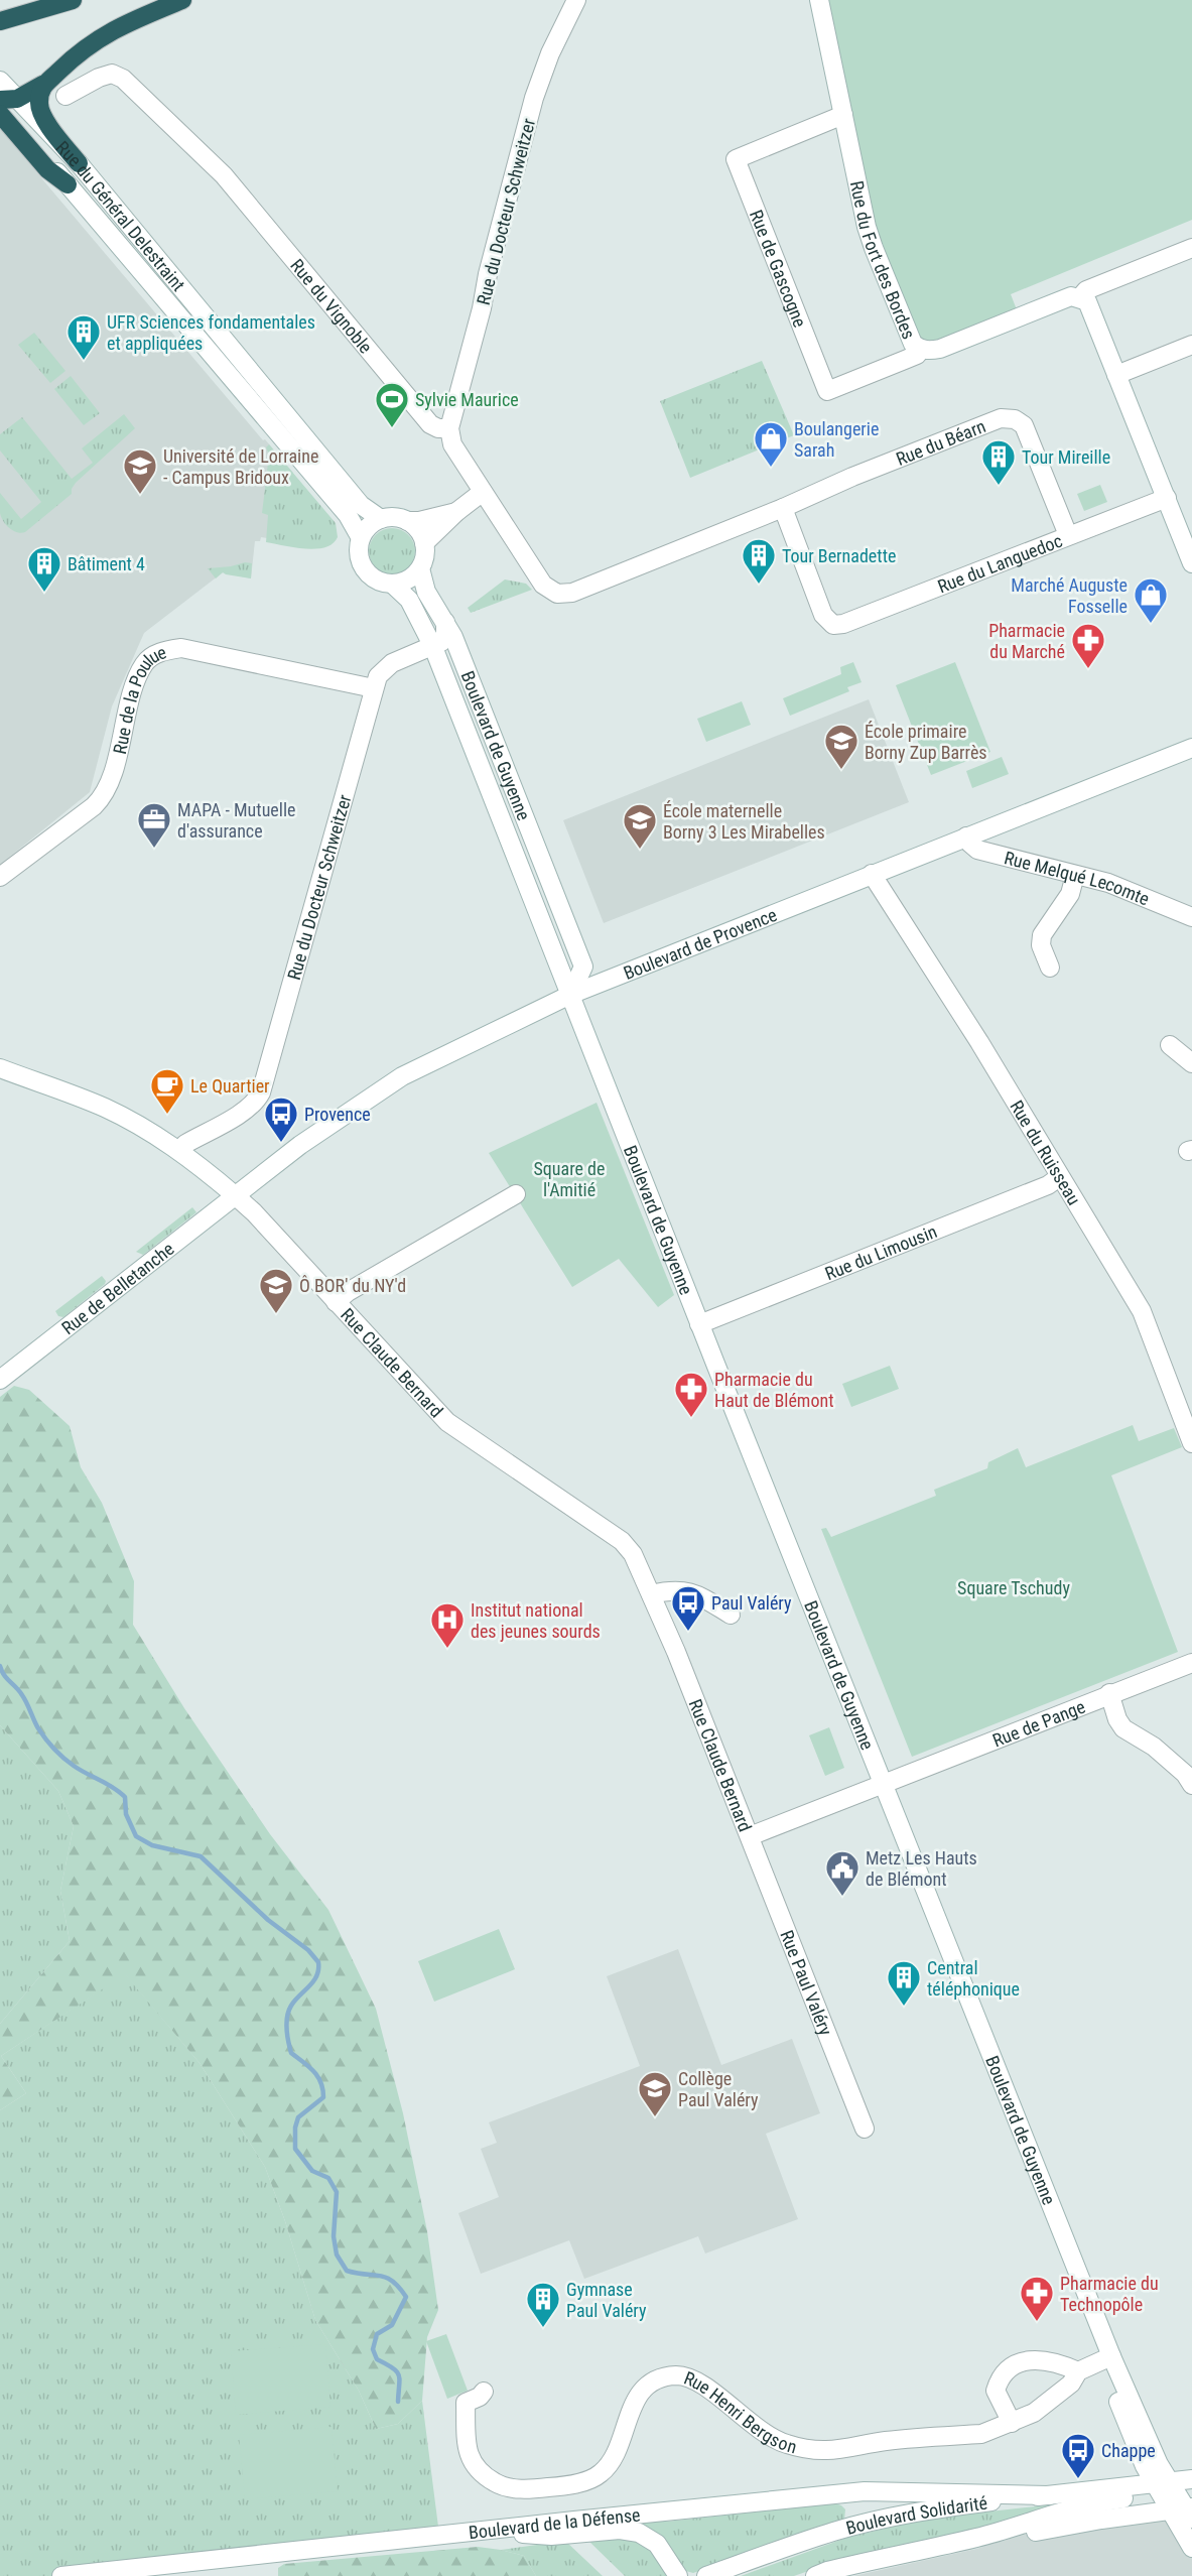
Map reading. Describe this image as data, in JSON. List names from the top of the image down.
{
  "streets": {
    "street": [
      "Rue du Docteur Schweitzer",
      "Rue du Général Delestraint",
      "Rue du Fort des Bordes",
      "Rue de Gascogne",
      "Rue du Vignoble",
      "Rue du Béarn",
      "Rue du Languedoc",
      "Rue de la Poulue",
      "Boulevard de Guyenne",
      "Rue Melqué Lecomte",
      "Boulevard de Provence",
      "Rue du Ruisseau",
      "Rue du Limousin",
      "Rue de Belletanche",
      "Rue Claude Bernard",
      "Rue de Pange",
      "Rue Paul Valéry",
      "Rue Henri Bergson",
      "Boulevard Solidarité",
      "Boulevard de la Défense"
    ]
  },
  "crossings": [
    ["Rue du Docteur Schweitzer", "Rue du Vignoble"],
    ["Rue du Docteur Schweitzer", "Rue de la Poulue"],
    ["Rue du Docteur Schweitzer", "Boulevard de Guyenne"],
    ["Rue du Docteur Schweitzer", "Rue Claude Bernard"],
    ["Rue du Général Delestraint", "Boulevard de Guyenne"],
    ["Rue du Fort des Bordes", "Rue de Gascogne"],
    ["Rue du Béarn", "Rue du Languedoc"],
    ["Boulevard de Guyenne", "Boulevard de Provence"],
    ["Boulevard de Guyenne", "Rue du Limousin"],
    ["Boulevard de Guyenne", "Rue Claude Bernard"],
    ["Boulevard de Guyenne", "Rue de Pange"],
    ["Boulevard de Guyenne", "Rue Henri Bergson"],
    ["Boulevard de Guyenne", "Boulevard Solidarité"],
    ["Rue Melqué Lecomte", "Boulevard de Provence"],
    ["Boulevard de Provence", "Rue du Ruisseau"],
    ["Boulevard de Provence", "Rue de Belletanche"],
    ["Boulevard de Provence", "Rue Claude Bernard"],
    ["Rue du Ruisseau", "Rue du Limousin"],
    ["Rue de Belletanche", "Rue Claude Bernard"],
    ["Rue Claude Bernard", "Rue de Pange"],
    ["Rue Claude Bernard", "Rue Paul Valéry"],
    ["Boulevard Solidarité", "Boulevard de la Défense"]
  ],
  "parks": ["Square de l'Amitié", "Square Tschudy"],
  "places": {
    "building": [
      "UFR Sciences fondamentales et appliquées",
      "Tour Mireille",
      "Tour Bernadette",
      "Bâtiment 4",
      "Central téléphonique",
      "Gymnase Paul Valéry"
    ],
    "sports": ["Sylvie Maurice"],
    "shop": ["Boulangerie Sarah", "Marché Auguste Fosselle"],
    "school or university": [
      "Université de Lorraine - Campus Bridoux",
      "École primaire Borny Zup Barrès",
      "École maternelle Borny 3 Les Mirabelles",
      "Ô BOR' du NY'd",
      "Collège Paul Valéry"
    ],
    "pharmacy": ["Pharmacie du Marché", "Pharmacie du Haut de Blémont", "Pharmacie du Technopôle"],
    "office": ["MAPA - Mutuelle d'assurance"],
    "cafe": ["Le Quartier"],
    "bus stop": ["Provence", "Paul Valéry", "Chappe"],
    "hospital": ["Institut national des jeunes sourds"],
    "public building": ["Metz Les Hauts de Blémont"]
  }
}
